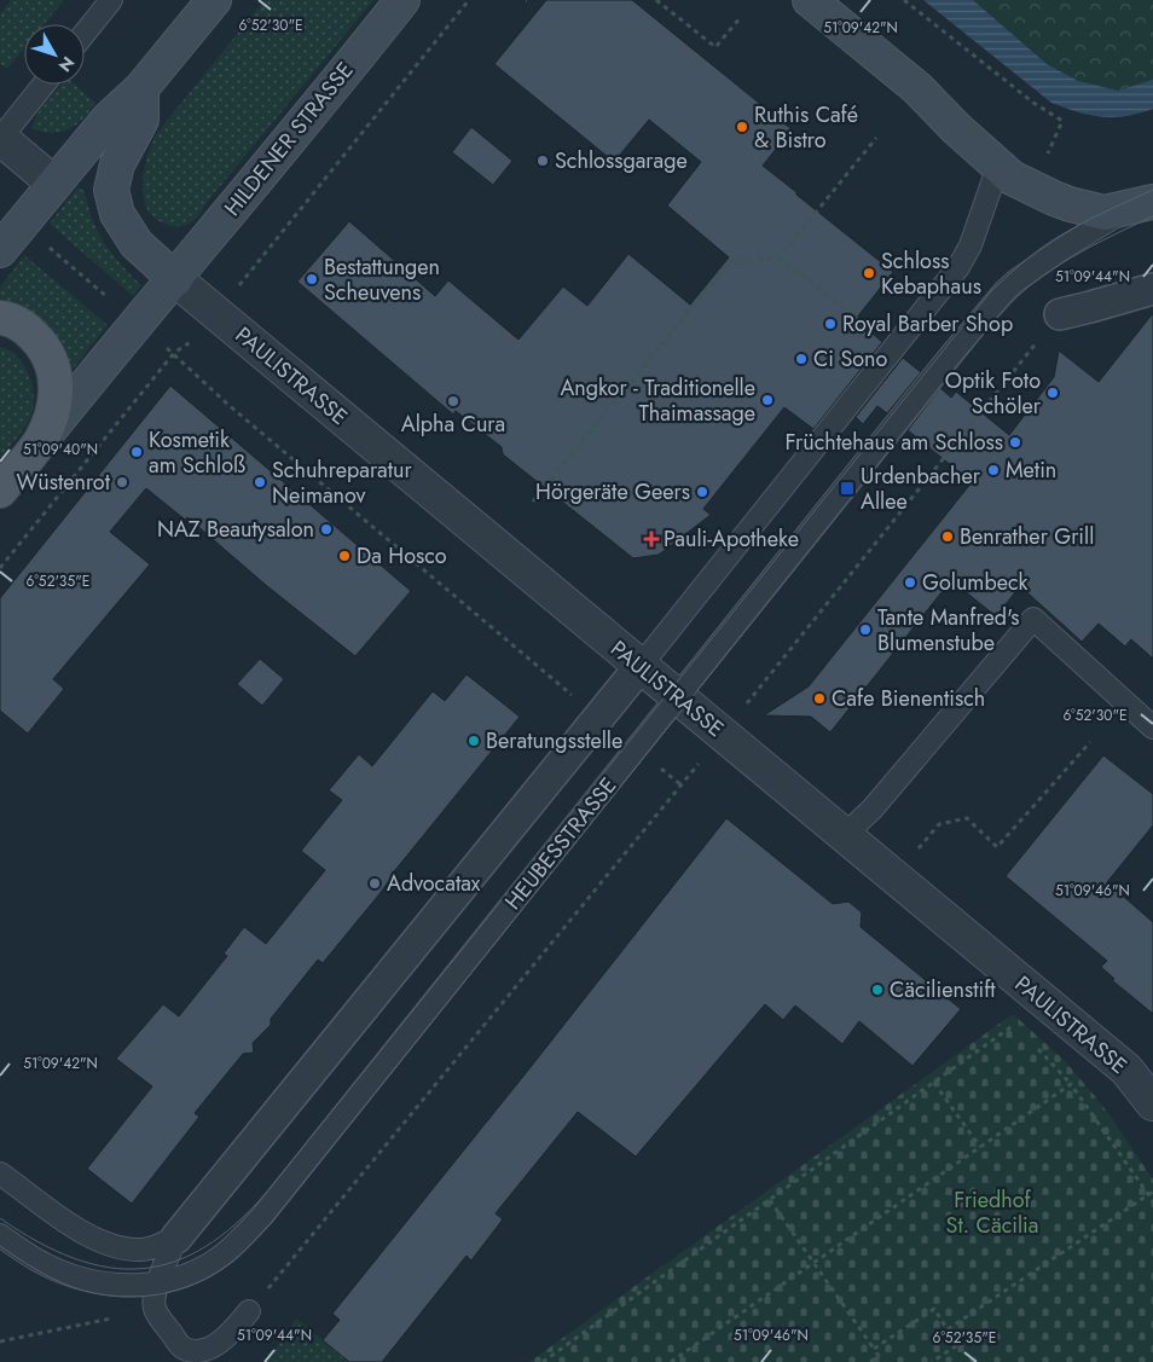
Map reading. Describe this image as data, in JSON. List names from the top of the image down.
{
  "streets": {
    "main road": ["HILDENER STRASSE"],
    "street": ["PAULISTRASSE"],
    "lane": ["HEUBESSTRASSE"]
  },
  "crossings": [
    ["HILDENER STRASSE", "PAULISTRASSE"],
    ["PAULISTRASSE", "HEUBESSTRASSE"]
  ],
  "parks": ["Friedhof St. Cäcilia"],
  "places": {
    "other": [
      "Ruthis Café & Bistro",
      "Schlossgarage",
      "Schloss Kebaphaus",
      "Bestattungen Scheuvens",
      "Royal Barber Shop",
      "Ci Sono",
      "Optik Foto Schöler",
      "Angkor - Traditionelle Thaimassage",
      "Alpha Cura",
      "Früchtehaus am Schloss",
      "Kosmetik am Schloß",
      "Metin",
      "Wüstenrot",
      "Schuhreparatur Neimanov",
      "Hörgeräte Geers",
      "NAZ Beautysalon",
      "Benrather Grill",
      "Da Hosco",
      "Golumbeck",
      "Tante Manfred's Blumenstube",
      "Cafe Bienentisch",
      "Beratungsstelle",
      "Advocatax",
      "Cäcilienstift"
    ],
    "transit": ["Urdenbacher Allee"],
    "health": ["Pauli-Apotheke"]
  },
  "north": "bottom right",
  "coordinates": [
    "6°52'30\"E",
    "51°09'42\"N",
    "51°09'44\"N",
    "51°09'40\"N",
    "6°52'35\"E",
    "51°09'46\"N"
  ]
}
